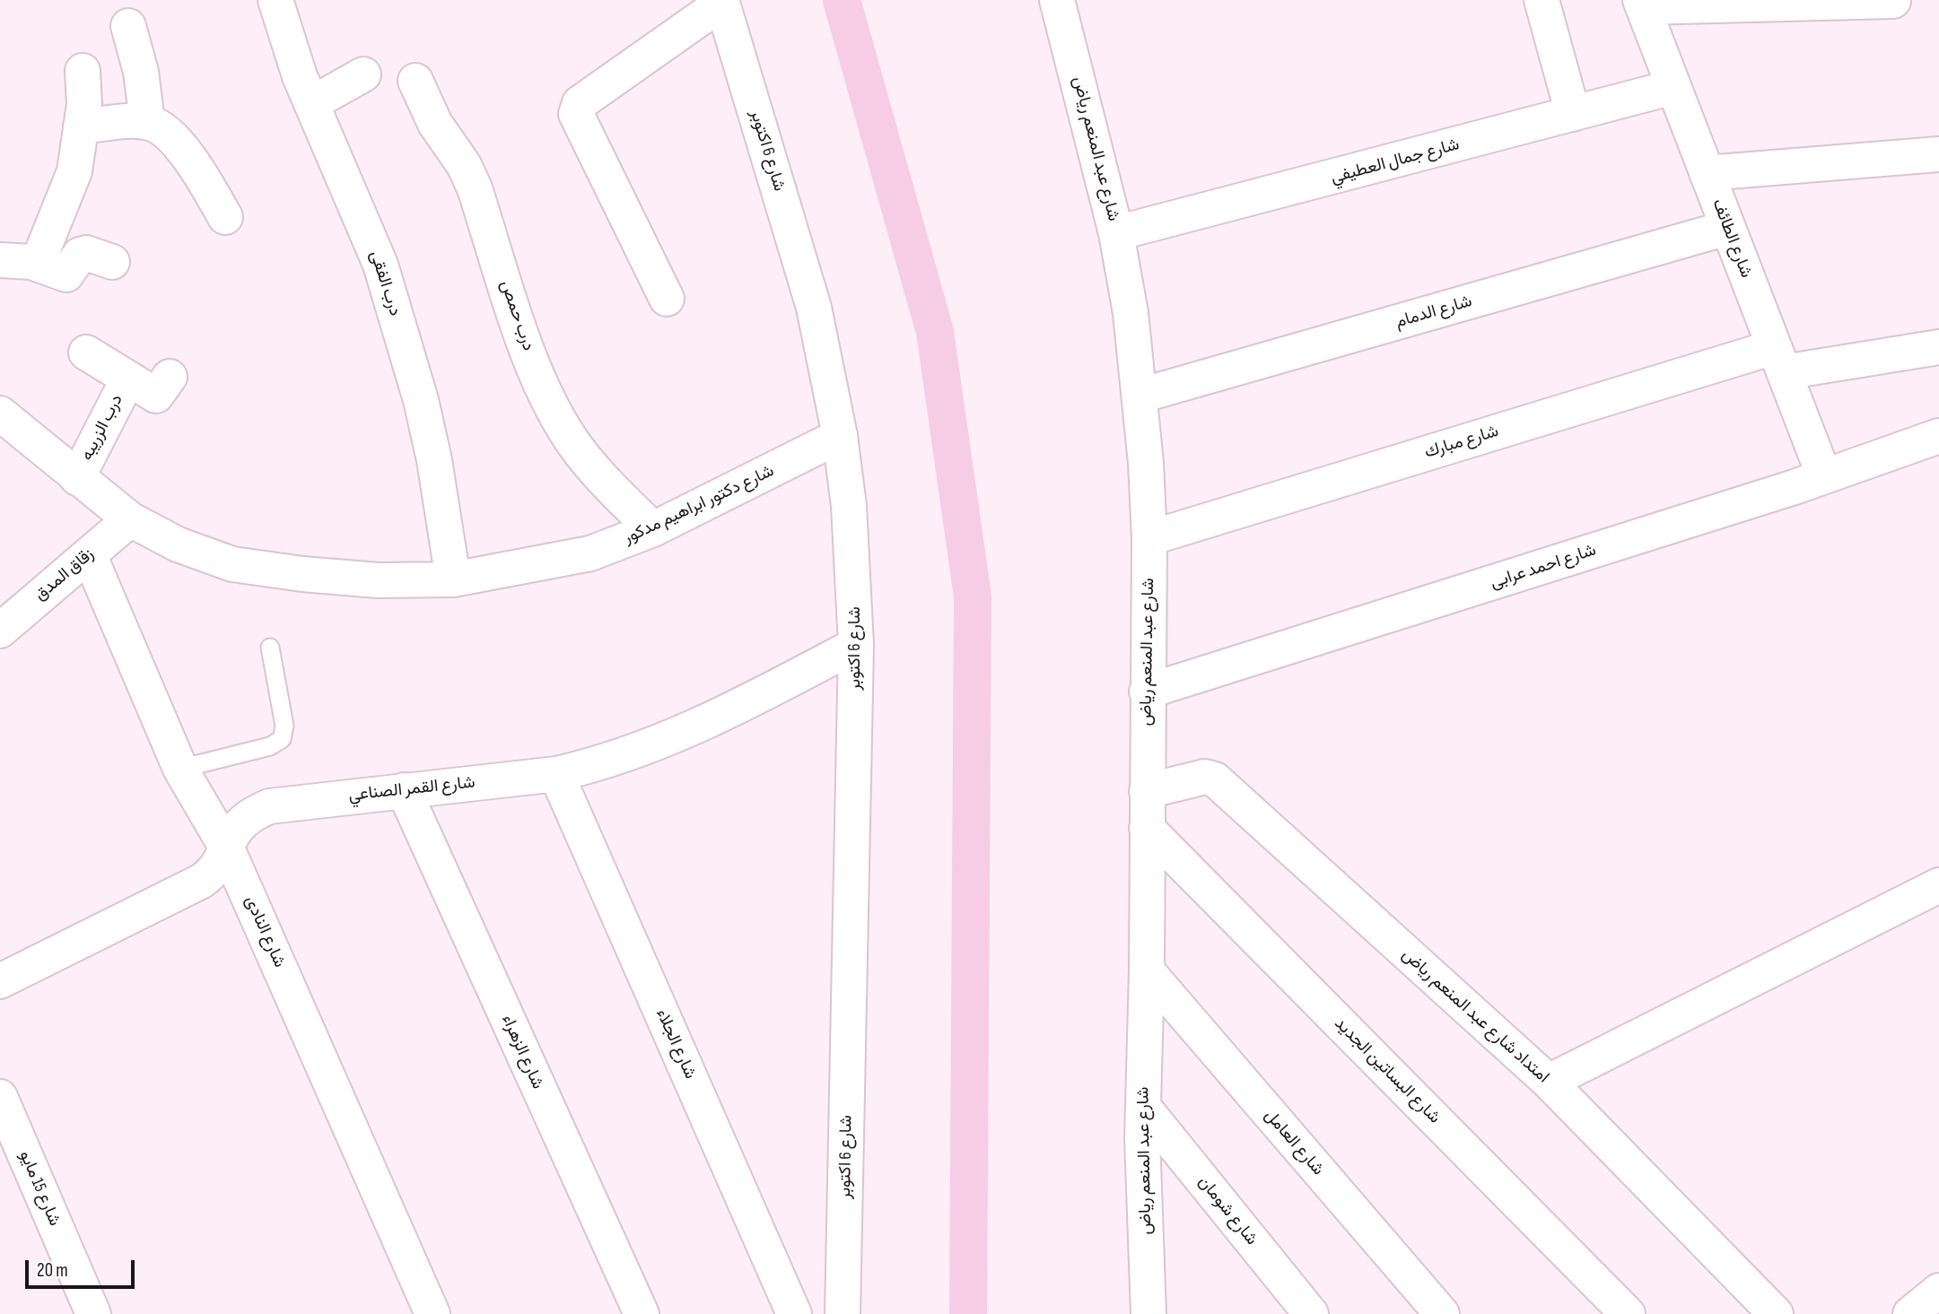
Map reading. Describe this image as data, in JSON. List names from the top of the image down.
{
  "streets": {
    "street": [
      "شارع عبد المنعم رياض",
      "شارع 6 اكتوبر",
      "شارع جمال العطيفي",
      "شارع الطائف",
      "درب الفقى",
      "شارع الدمام",
      "درب حمص",
      "درب الزريبه",
      "شارع مبارك",
      "شارع دكتور ابراهيم مدكور",
      "شارع احمد عرابى",
      "زقاق المدق",
      "شارع القمر الصناعي",
      "شارع النادى",
      "امتداد شارع عبد المنعم رياض",
      "شارع الجلاء",
      "شارع الزهراء",
      "شارع البساتين الجديد",
      "شارع العامل",
      "شارع 15 مايو",
      "شارع شومان"
    ]
  },
  "crossings": [
    ["شارع عبد المنعم رياض", "شارع جمال العطيفي"],
    ["شارع عبد المنعم رياض", "شارع الدمام"],
    ["شارع عبد المنعم رياض", "شارع مبارك"],
    ["شارع عبد المنعم رياض", "شارع احمد عرابى"],
    ["شارع عبد المنعم رياض", "امتداد شارع عبد المنعم رياض"],
    ["شارع عبد المنعم رياض", "شارع البساتين الجديد"],
    ["شارع عبد المنعم رياض", "شارع العامل"],
    ["شارع عبد المنعم رياض", "شارع شومان"],
    ["شارع 6 اكتوبر", "شارع دكتور ابراهيم مدكور"],
    ["شارع 6 اكتوبر", "شارع القمر الصناعي"],
    ["شارع جمال العطيفي", "شارع الطائف"],
    ["شارع الطائف", "شارع الدمام"],
    ["شارع الطائف", "شارع مبارك"],
    ["شارع الطائف", "شارع احمد عرابى"],
    ["درب الفقى", "شارع دكتور ابراهيم مدكور"],
    ["درب حمص", "شارع دكتور ابراهيم مدكور"],
    ["درب الزريبه", "شارع دكتور ابراهيم مدكور"],
    ["شارع دكتور ابراهيم مدكور", "زقاق المدق"],
    ["زقاق المدق", "شارع النادى"],
    ["شارع القمر الصناعي", "شارع النادى"],
    ["شارع القمر الصناعي", "شارع الجلاء"],
    ["شارع القمر الصناعي", "شارع الزهراء"]
  ],
  "scale_bar": "20 m"
}
